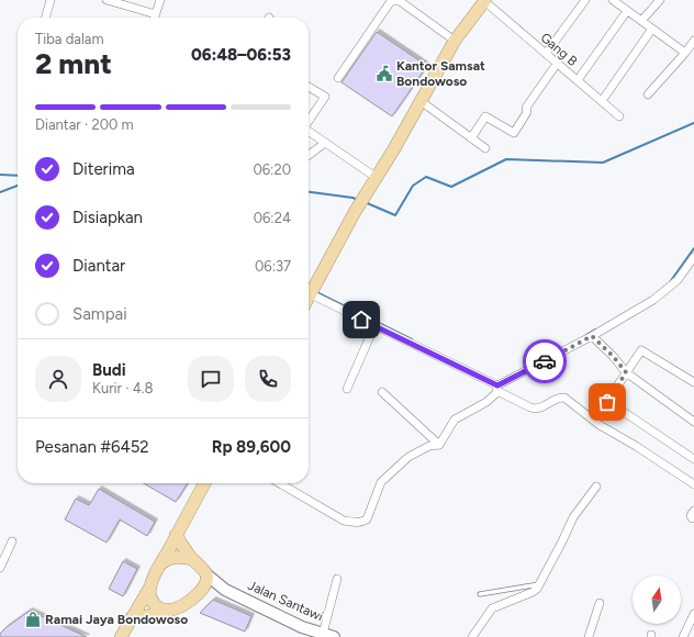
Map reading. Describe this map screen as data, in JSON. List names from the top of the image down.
{
  "streets": {
    "main road": ["Jalan Santawi"],
    "street": ["Gang B"]
  },
  "places": {
    "public building": ["Kantor Samsat Bondowoso"],
    "shop": ["Ramai Jaya Bondowoso"]
  },
  "north": "top",
  "page": {
    "heading": ["2 mnt", "Tiba dalam", "06:48–06:53"],
    "panel": [
      "Budi",
      "Kurir · 4.8",
      "Pesanan #6452",
      "Rp 89,600"
    ],
    "bar": "Diantar · 200 m",
    "list": [
      ["Diterima", "06:20"],
      ["Disiapkan", "06:24"],
      ["Diantar", "06:37"],
      "Sampai"
    ]
  }
}
